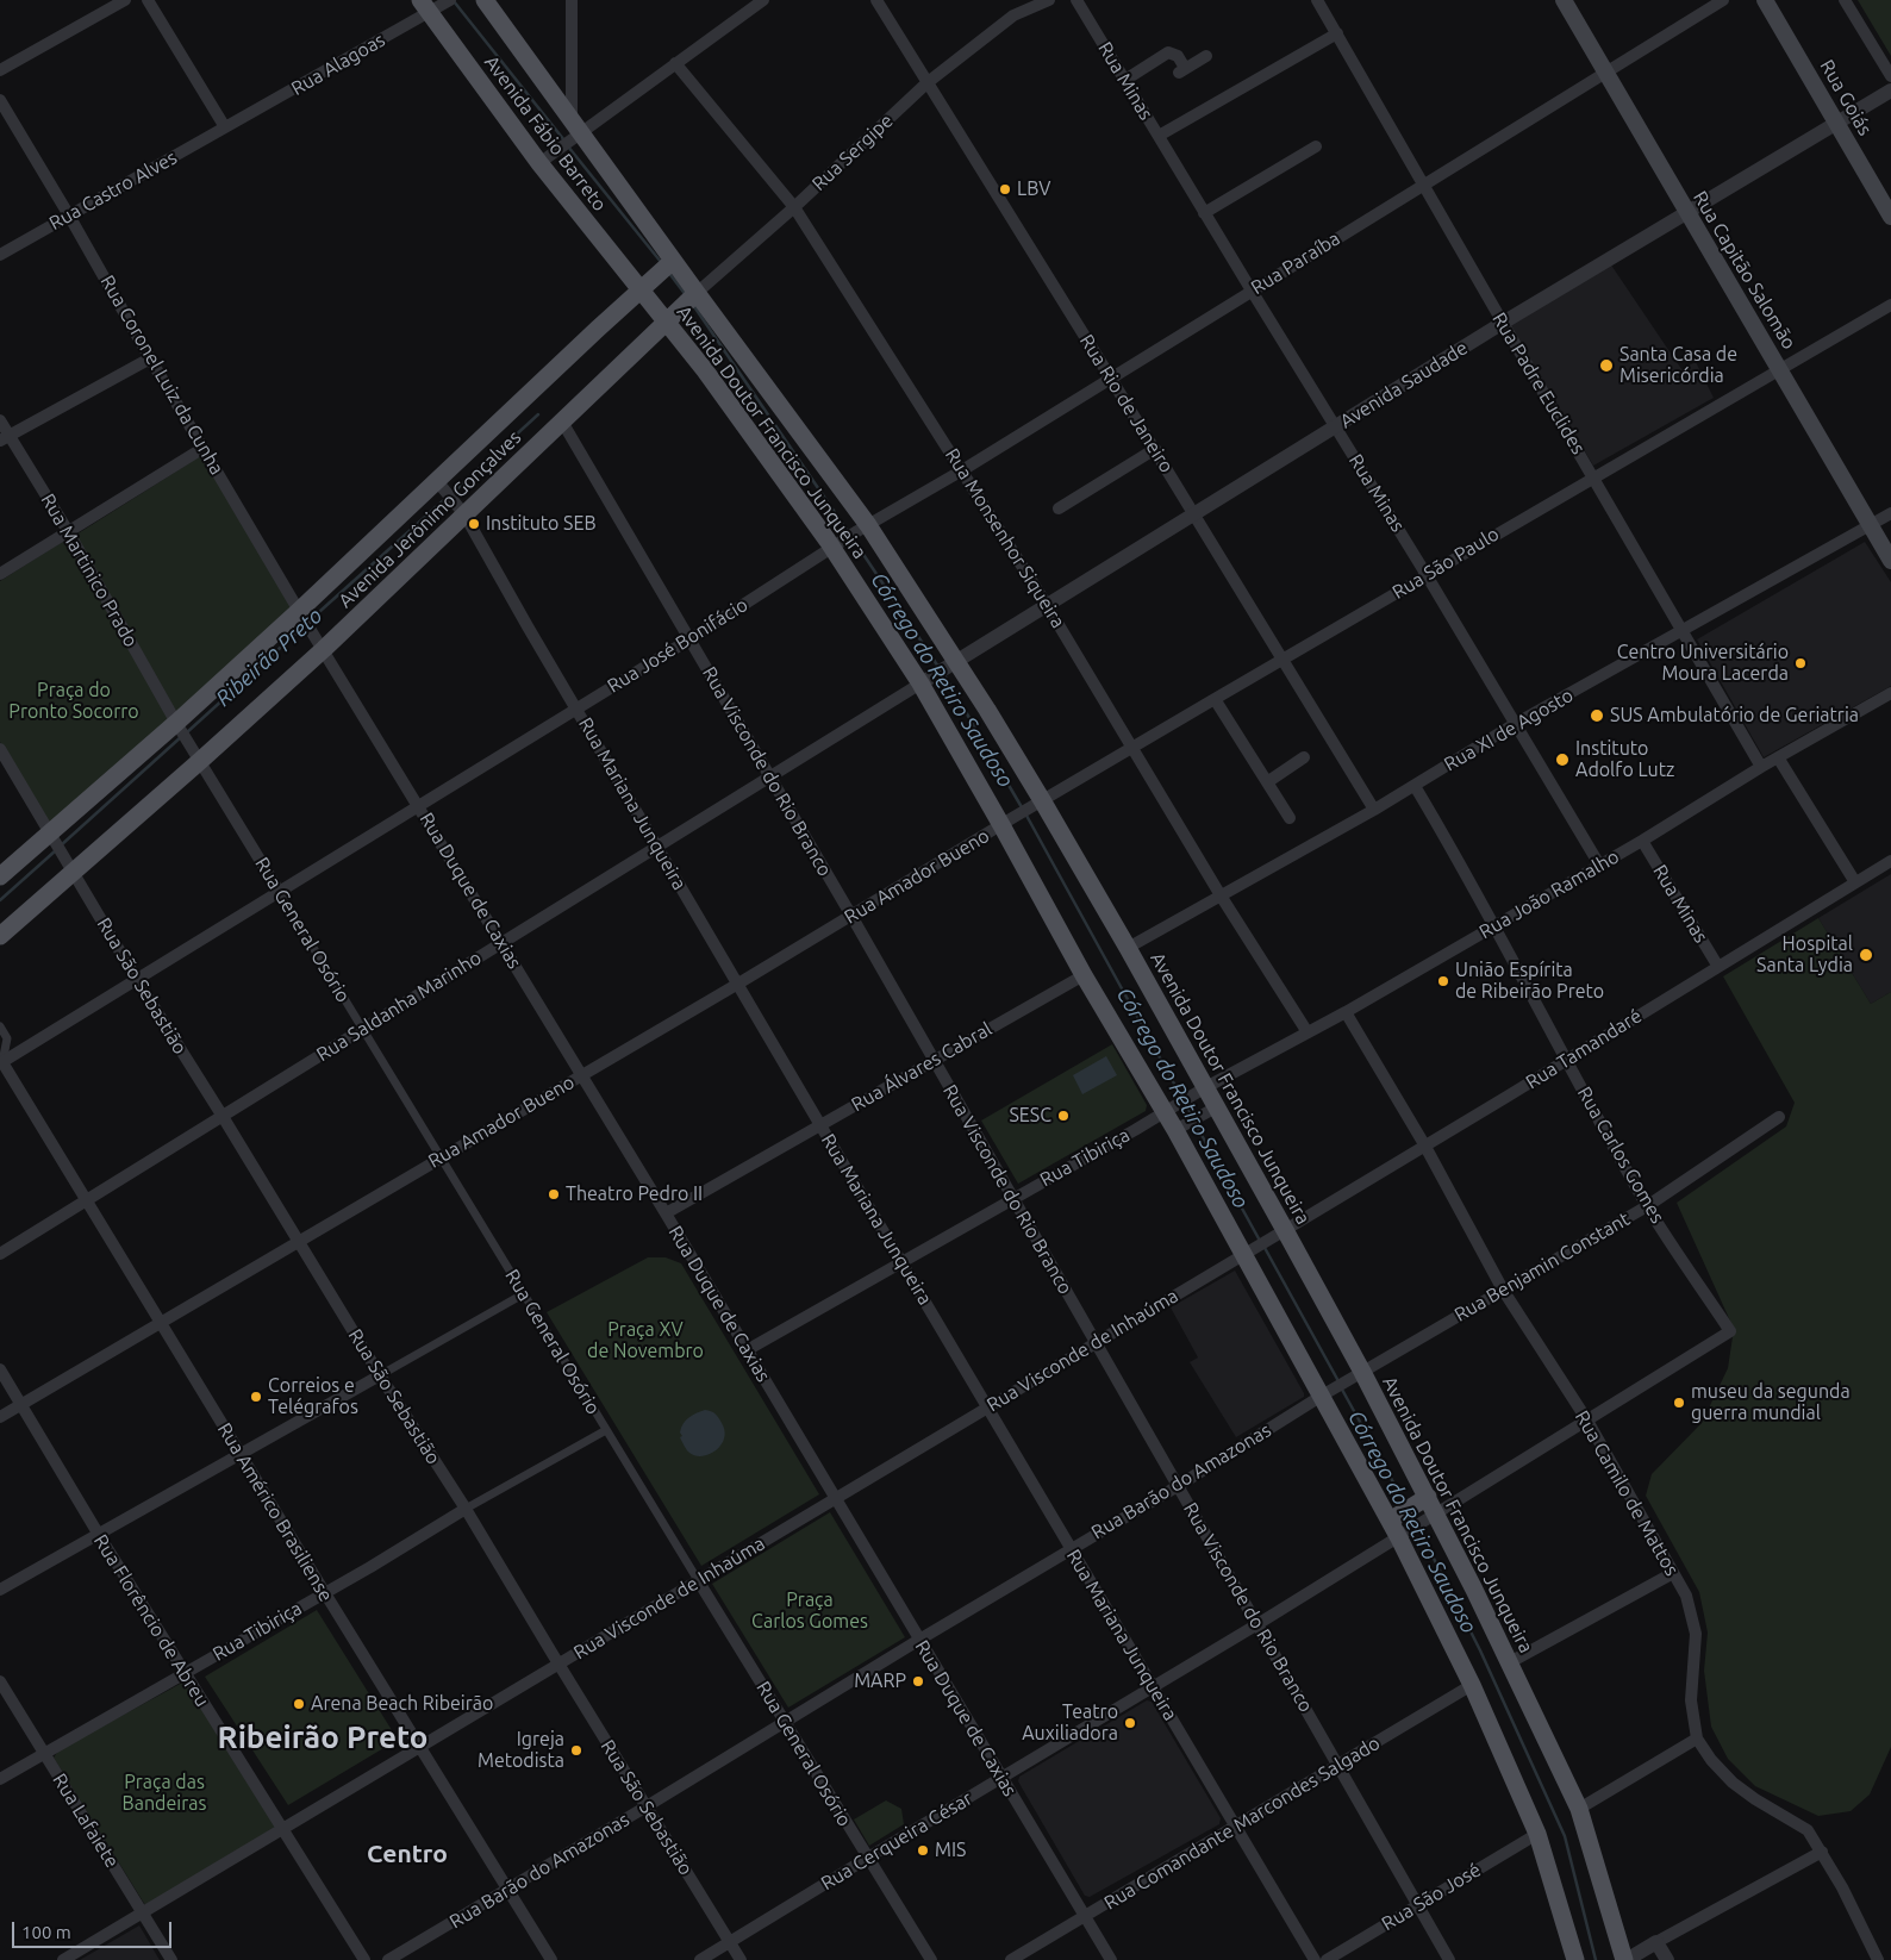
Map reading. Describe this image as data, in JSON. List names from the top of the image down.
{
  "streets": {
    "main road": [
      "Rua Goiás",
      "Avenida Fábio Barreto",
      "Rua Capitão Salomão",
      "Avenida Doutor Francisco Junqueira",
      "Avenida Jerônimo Gonçalves"
    ],
    "street": [
      "Rua Alagoas",
      "Rua Minas",
      "Rua Sergipe",
      "Rua Castro Alves",
      "Rua Paraíba",
      "Rua Coronel Luiz da Cunha",
      "Rua Padre Euclides",
      "Avenida Saudade",
      "Rua Rio de Janeiro",
      "Rua Monsenhor Siqueira",
      "Rua São Paulo",
      "Rua Martinico Prado",
      "Rua José Bonifácio",
      "Rua XI de Agosto",
      "Rua Visconde do Rio Branco",
      "Rua Mariana Junqueira",
      "Rua Amador Bueno",
      "Rua Duque de Caxias",
      "Rua João Ramalho",
      "Rua General Osório",
      "Rua São Sebastião",
      "Rua Saldanha Marinho",
      "Rua Tamandaré",
      "Rua Álvares Cabral",
      "Rua Carlos Gomes",
      "Rua Tibiriça",
      "Rua Benjamin Constant",
      "Rua Visconde de Inhaúma",
      "Rua Barão do Amazonas",
      "Rua Camilo de Mattos",
      "Rua Américo Brasiliense",
      "Rua Florêncio de Abreu",
      "Rua Lafaiete",
      "Rua Comandante Marcondes Salgado",
      "Rua Cerqueira César",
      "Rua São José"
    ]
  },
  "crossings": [
    ["Rua Alagoas", "Avenida Fábio Barreto"],
    ["Rua Alagoas", "Rua Castro Alves"],
    ["Rua Minas", "Rua Paraíba"],
    ["Rua Minas", "Avenida Saudade"],
    ["Rua Minas", "Rua São Paulo"],
    ["Rua Minas", "Rua XI de Agosto"],
    ["Rua Minas", "Rua João Ramalho"],
    ["Rua Minas", "Rua Tamandaré"],
    ["Rua Goiás", "Avenida Saudade"],
    ["Avenida Fábio Barreto", "Rua Sergipe"],
    ["Avenida Fábio Barreto", "Avenida Doutor Francisco Junqueira"],
    ["Avenida Fábio Barreto", "Avenida Jerônimo Gonçalves"],
    ["Rua Sergipe", "Rua Rio de Janeiro"],
    ["Rua Sergipe", "Avenida Doutor Francisco Junqueira"],
    ["Rua Sergipe", "Avenida Jerônimo Gonçalves"],
    ["Rua Sergipe", "Rua Monsenhor Siqueira"],
    ["Rua Castro Alves", "Rua Coronel Luiz da Cunha"],
    ["Rua Paraíba", "Rua Capitão Salomão"],
    ["Rua Paraíba", "Rua Padre Euclides"],
    ["Rua Paraíba", "Rua Rio de Janeiro"],
    ["Rua Paraíba", "Avenida Doutor Francisco Junqueira"],
    ["Rua Paraíba", "Rua Monsenhor Siqueira"],
    ["Rua Paraíba", "Rua José Bonifácio"],
    ["Rua Capitão Salomão", "Avenida Saudade"],
    ["Rua Capitão Salomão", "Rua São Paulo"],
    ["Rua Capitão Salomão", "Rua XI de Agosto"],
    ["Rua Coronel Luiz da Cunha", "Avenida Jerônimo Gonçalves"],
    ["Rua Coronel Luiz da Cunha", "Rua Duque de Caxias"],
    ["Rua Padre Euclides", "Avenida Saudade"],
    ["Rua Padre Euclides", "Rua São Paulo"],
    ["Rua Padre Euclides", "Rua XI de Agosto"],
    ["Rua Padre Euclides", "Rua João Ramalho"],
    ["Avenida Saudade", "Rua Rio de Janeiro"],
    ["Avenida Saudade", "Avenida Doutor Francisco Junqueira"],
    ["Avenida Saudade", "Rua Monsenhor Siqueira"],
    ["Avenida Saudade", "Rua Saldanha Marinho"],
    ["Rua Rio de Janeiro", "Rua São Paulo"],
    ["Rua Rio de Janeiro", "Rua XI de Agosto"],
    ["Avenida Doutor Francisco Junqueira", "Avenida Jerônimo Gonçalves"],
    ["Avenida Doutor Francisco Junqueira", "Rua São Paulo"],
    ["Avenida Doutor Francisco Junqueira", "Rua José Bonifácio"],
    ["Avenida Doutor Francisco Junqueira", "Rua XI de Agosto"],
    ["Avenida Doutor Francisco Junqueira", "Rua Amador Bueno"],
    ["Avenida Doutor Francisco Junqueira", "Rua João Ramalho"],
    ["Avenida Doutor Francisco Junqueira", "Rua Saldanha Marinho"],
    ["Avenida Doutor Francisco Junqueira", "Rua Tamandaré"],
    ["Avenida Doutor Francisco Junqueira", "Rua Álvares Cabral"],
    ["Avenida Doutor Francisco Junqueira", "Rua Tibiriça"],
    ["Avenida Doutor Francisco Junqueira", "Rua Benjamin Constant"],
    ["Avenida Doutor Francisco Junqueira", "Rua Visconde de Inhaúma"],
    ["Avenida Doutor Francisco Junqueira", "Rua Barão do Amazonas"],
    ["Avenida Doutor Francisco Junqueira", "Rua Comandante Marcondes Salgado"],
    ["Avenida Doutor Francisco Junqueira", "Rua Cerqueira César"],
    ["Avenida Doutor Francisco Junqueira", "Rua São José"],
    ["Avenida Jerônimo Gonçalves", "Rua Martinico Prado"],
    ["Avenida Jerônimo Gonçalves", "Rua Visconde do Rio Branco"],
    ["Avenida Jerônimo Gonçalves", "Rua Mariana Junqueira"],
    ["Avenida Jerônimo Gonçalves", "Rua Duque de Caxias"],
    ["Avenida Jerônimo Gonçalves", "Rua General Osório"],
    ["Avenida Jerônimo Gonçalves", "Rua São Sebastião"],
    ["Rua Monsenhor Siqueira", "Rua São Paulo"],
    ["Rua Monsenhor Siqueira", "Rua XI de Agosto"],
    ["Rua Monsenhor Siqueira", "Rua João Ramalho"],
    ["Rua São Paulo", "Rua Amador Bueno"],
    ["Rua Martinico Prado", "Rua General Osório"],
    ["Rua José Bonifácio", "Rua Visconde do Rio Branco"],
    ["Rua José Bonifácio", "Rua Mariana Junqueira"],
    ["Rua José Bonifácio", "Rua Duque de Caxias"],
    ["Rua José Bonifácio", "Rua General Osório"],
    ["Rua José Bonifácio", "Rua São Sebastião"],
    ["Rua José Bonifácio", "Rua Américo Brasiliense"],
    ["Rua XI de Agosto", "Rua Carlos Gomes"],
    ["Rua Visconde do Rio Branco", "Rua Amador Bueno"],
    ["Rua Visconde do Rio Branco", "Rua Saldanha Marinho"],
    ["Rua Visconde do Rio Branco", "Rua Álvares Cabral"],
    ["Rua Visconde do Rio Branco", "Rua Tibiriça"],
    ["Rua Visconde do Rio Branco", "Rua Visconde de Inhaúma"],
    ["Rua Visconde do Rio Branco", "Rua Barão do Amazonas"],
    ["Rua Visconde do Rio Branco", "Rua Comandante Marcondes Salgado"],
    ["Rua Visconde do Rio Branco", "Rua Cerqueira César"],
    ["Rua Visconde do Rio Branco", "Rua São José"],
    ["Rua Mariana Junqueira", "Rua Amador Bueno"],
    ["Rua Mariana Junqueira", "Rua Saldanha Marinho"],
    ["Rua Mariana Junqueira", "Rua Álvares Cabral"],
    ["Rua Mariana Junqueira", "Rua Tibiriça"],
    ["Rua Mariana Junqueira", "Rua Visconde de Inhaúma"],
    ["Rua Mariana Junqueira", "Rua Barão do Amazonas"],
    ["Rua Mariana Junqueira", "Rua Comandante Marcondes Salgado"],
    ["Rua Mariana Junqueira", "Rua Cerqueira César"],
    ["Rua Amador Bueno", "Rua Duque de Caxias"],
    ["Rua Amador Bueno", "Rua General Osório"],
    ["Rua Amador Bueno", "Rua São Sebastião"],
    ["Rua Amador Bueno", "Rua Américo Brasiliense"],
    ["Rua Amador Bueno", "Rua Florêncio de Abreu"],
    ["Rua Duque de Caxias", "Rua Saldanha Marinho"],
    ["Rua Duque de Caxias", "Rua Álvares Cabral"],
    ["Rua Duque de Caxias", "Rua Tibiriça"],
    ["Rua Duque de Caxias", "Rua Visconde de Inhaúma"],
    ["Rua Duque de Caxias", "Rua Barão do Amazonas"],
    ["Rua Duque de Caxias", "Rua Comandante Marcondes Salgado"],
    ["Rua Duque de Caxias", "Rua Cerqueira César"],
    ["Rua João Ramalho", "Rua Carlos Gomes"],
    ["Rua João Ramalho", "Rua Tibiriça"],
    ["Rua João Ramalho", "Rua Camilo de Mattos"],
    ["Rua General Osório", "Rua Saldanha Marinho"],
    ["Rua General Osório", "Rua Tibiriça"],
    ["Rua General Osório", "Rua Visconde de Inhaúma"],
    ["Rua General Osório", "Rua Barão do Amazonas"],
    ["Rua General Osório", "Rua Cerqueira César"],
    ["Rua São Sebastião", "Rua Saldanha Marinho"],
    ["Rua São Sebastião", "Rua Tibiriça"],
    ["Rua São Sebastião", "Rua Visconde de Inhaúma"],
    ["Rua São Sebastião", "Rua Barão do Amazonas"],
    ["Rua São Sebastião", "Rua Cerqueira César"],
    ["Rua Saldanha Marinho", "Rua Américo Brasiliense"],
    ["Rua Tamandaré", "Rua Carlos Gomes"],
    ["Rua Tamandaré", "Rua Visconde de Inhaúma"],
    ["Rua Tamandaré", "Rua Camilo de Mattos"],
    ["Rua Carlos Gomes", "Rua Benjamin Constant"],
    ["Rua Carlos Gomes", "Rua Cerqueira César"],
    ["Rua Tibiriça", "Rua Américo Brasiliense"],
    ["Rua Tibiriça", "Rua Florêncio de Abreu"],
    ["Rua Tibiriça", "Rua Lafaiete"],
    ["Rua Benjamin Constant", "Rua Barão do Amazonas"],
    ["Rua Benjamin Constant", "Rua Camilo de Mattos"],
    ["Rua Visconde de Inhaúma", "Rua Américo Brasiliense"],
    ["Rua Visconde de Inhaúma", "Rua Florêncio de Abreu"],
    ["Rua Visconde de Inhaúma", "Rua Lafaiete"],
    ["Rua Barão do Amazonas", "Rua Américo Brasiliense"],
    ["Rua Camilo de Mattos", "Rua Cerqueira César"]
  ],
  "districts": ["Ribeirão Preto", "Centro"],
  "water": ["Ribeirão Preto", "Córrego do Retiro Saudoso"],
  "parks": [
    "Praça do Pronto Socorro",
    "Praça XV de Novembro",
    "Praça Carlos Gomes",
    "Praça das Bandeiras"
  ],
  "places": [
    "LBV",
    "Santa Casa de Misericórdia",
    "Instituto SEB",
    "Centro Universitário Moura Lacerda",
    "SUS Ambulatório de Geriatria",
    "Instituto Adolfo Lutz",
    "Hospital Santa Lydia",
    "União Espírita de Ribeirão Preto",
    "SESC",
    "Theatro Pedro II",
    "Correios e Telégrafos",
    "museu da segunda guerra mundial",
    "MARP",
    "Arena Beach Ribeirão",
    "Teatro Auxiliadora",
    "Igreja Metodista",
    "MIS"
  ],
  "scale_bar": "100 m"
}
